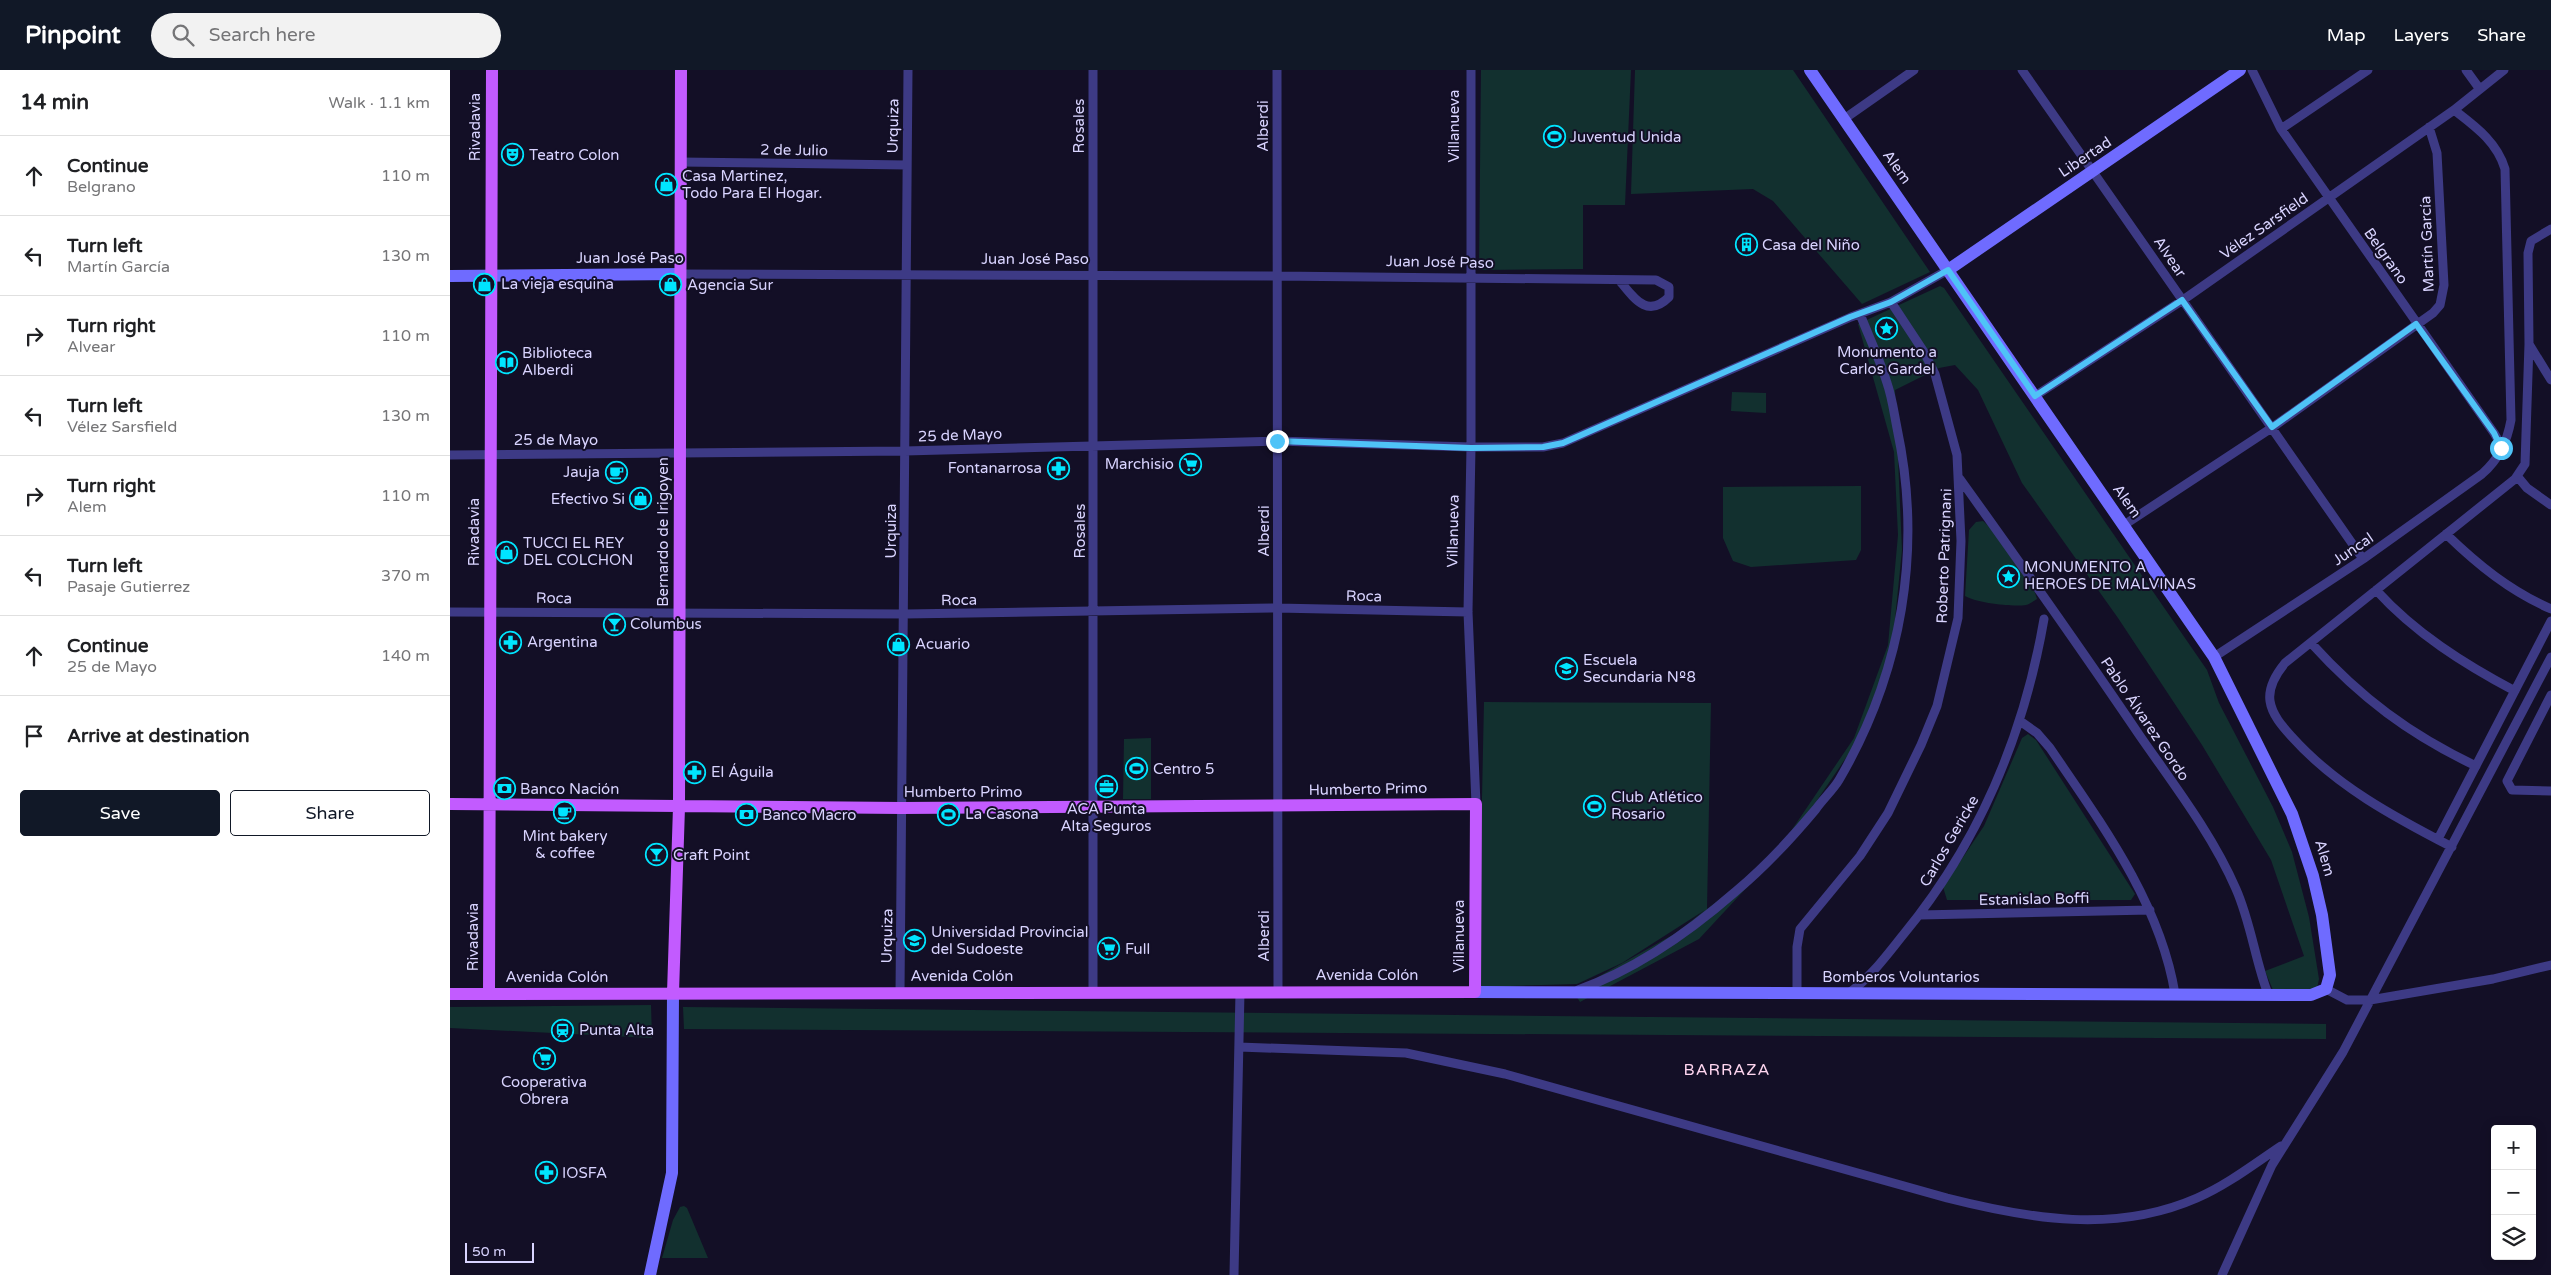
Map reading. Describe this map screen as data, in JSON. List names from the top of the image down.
{
  "streets": {
    "main road": [
      "Villanueva",
      "Rivadavia",
      "Libertad",
      "Alem",
      "Juan José Paso",
      "Bernardo de Irigoyen",
      "Humberto Primo",
      "Avenida Colón",
      "Bomberos Voluntarios"
    ],
    "street": [
      "Urquiza",
      "Rosales",
      "Alberdi",
      "2 de Julio",
      "Vélez Sarsfield",
      "Martín García",
      "Belgrano",
      "Alvear",
      "25 de Mayo",
      "Juncal",
      "Roberto Patrignani",
      "Roca",
      "Pablo Álvarez Gordo",
      "Carlos Gericke",
      "Estanislao Boffi"
    ]
  },
  "crossings": [
    ["Urquiza", "2 de Julio"],
    ["Urquiza", "Juan José Paso"],
    ["Urquiza", "25 de Mayo"],
    ["Urquiza", "Roca"],
    ["Urquiza", "Humberto Primo"],
    ["Urquiza", "Avenida Colón"],
    ["Rosales", "Juan José Paso"],
    ["Rosales", "25 de Mayo"],
    ["Rosales", "Roca"],
    ["Rosales", "Humberto Primo"],
    ["Rosales", "Avenida Colón"],
    ["Alberdi", "Juan José Paso"],
    ["Alberdi", "25 de Mayo"],
    ["Alberdi", "Roca"],
    ["Alberdi", "Humberto Primo"],
    ["Alberdi", "Avenida Colón"],
    ["Villanueva", "Juan José Paso"],
    ["Villanueva", "25 de Mayo"],
    ["Villanueva", "Roca"],
    ["Villanueva", "Humberto Primo"],
    ["Villanueva", "Avenida Colón"],
    ["Villanueva", "Bomberos Voluntarios"],
    ["Rivadavia", "Juan José Paso"],
    ["Rivadavia", "25 de Mayo"],
    ["Rivadavia", "Roca"],
    ["Rivadavia", "Humberto Primo"],
    ["Rivadavia", "Avenida Colón"],
    ["2 de Julio", "Bernardo de Irigoyen"],
    ["Libertad", "Alem"],
    ["Libertad", "Alvear"],
    ["Libertad", "25 de Mayo"],
    ["Alem", "Vélez Sarsfield"],
    ["Alem", "Martín García"],
    ["Alem", "25 de Mayo"],
    ["Alem", "Juncal"],
    ["Alem", "Bomberos Voluntarios"],
    ["Vélez Sarsfield", "Martín García"],
    ["Vélez Sarsfield", "Belgrano"],
    ["Vélez Sarsfield", "Alvear"],
    ["Vélez Sarsfield", "Juncal"],
    ["Martín García", "Belgrano"],
    ["Martín García", "Alvear"],
    ["Belgrano", "Juncal"],
    ["Alvear", "Juncal"],
    ["Juan José Paso", "Bernardo de Irigoyen"],
    ["25 de Mayo", "Bernardo de Irigoyen"],
    ["25 de Mayo", "Roberto Patrignani"],
    ["Bernardo de Irigoyen", "Roca"],
    ["Bernardo de Irigoyen", "Humberto Primo"],
    ["Bernardo de Irigoyen", "Avenida Colón"],
    ["Roberto Patrignani", "Pablo Álvarez Gordo"],
    ["Roberto Patrignani", "Bomberos Voluntarios"],
    ["Pablo Álvarez Gordo", "Bomberos Voluntarios"],
    ["Carlos Gericke", "Estanislao Boffi"],
    ["Carlos Gericke", "Bomberos Voluntarios"],
    ["Avenida Colón", "Bomberos Voluntarios"]
  ],
  "districts": ["BARRAZA"],
  "places": {
    "sports": [
      "Juventud Unida",
      "Centro 5",
      "Club Atlético Rosario",
      "La Casona"
    ],
    "theatre": ["Teatro Colon"],
    "shop": [
      "Casa Martinez, Todo Para El Hogar.",
      "La vieja esquina",
      "Agencia Sur",
      "Efectivo Si",
      "TUCCI EL REY DEL COLCHON",
      "Acuario"
    ],
    "building": ["Casa del Niño"],
    "place": ["Monumento a Carlos Gardel", "MONUMENTO A HEROES DE MALVINAS"],
    "library": ["Biblioteca Alberdi"],
    "supermarket": ["Marchisio", "Full", "Cooperativa Obrera"],
    "pharmacy": [
      "Fontanarrosa",
      "Argentina",
      "El Águila",
      "IOSFA"
    ],
    "cafe": ["Jauja", "Mint bakery & coffee"],
    "bar": ["Columbus", "Craft Point"],
    "school or university": ["Escuela Secundaria Nº8", "Universidad Provincial del Sudoeste"],
    "office": ["ACA Punta Alta Seguros"],
    "bank": ["Banco Nación", "Banco Macro"],
    "station": ["Punta Alta"]
  },
  "scale_bar": "50 m",
  "page": {
    "header": "Pinpoint",
    "search": "Search here",
    "nav": ["Map", "Layers", "Share"],
    "heading": ["14 min", "Walk · 1.1 km"],
    "list": [
      ["Continue", "Belgrano", "110 m"],
      ["Turn left", "Martín García", "130 m"],
      ["Turn right", "Alvear", "110 m"],
      ["Turn left", "Vélez Sarsfield", "130 m"],
      ["Turn right", "Alem", "110 m"],
      ["Turn left", "Pasaje Gutierrez", "370 m"],
      ["Continue", "25 de Mayo", "140 m"],
      "Arrive at destination"
    ],
    "buttons": ["Save", "Share"],
    "map_buttons": ["+", "−"],
    "scale": "50 m"
  }
}
